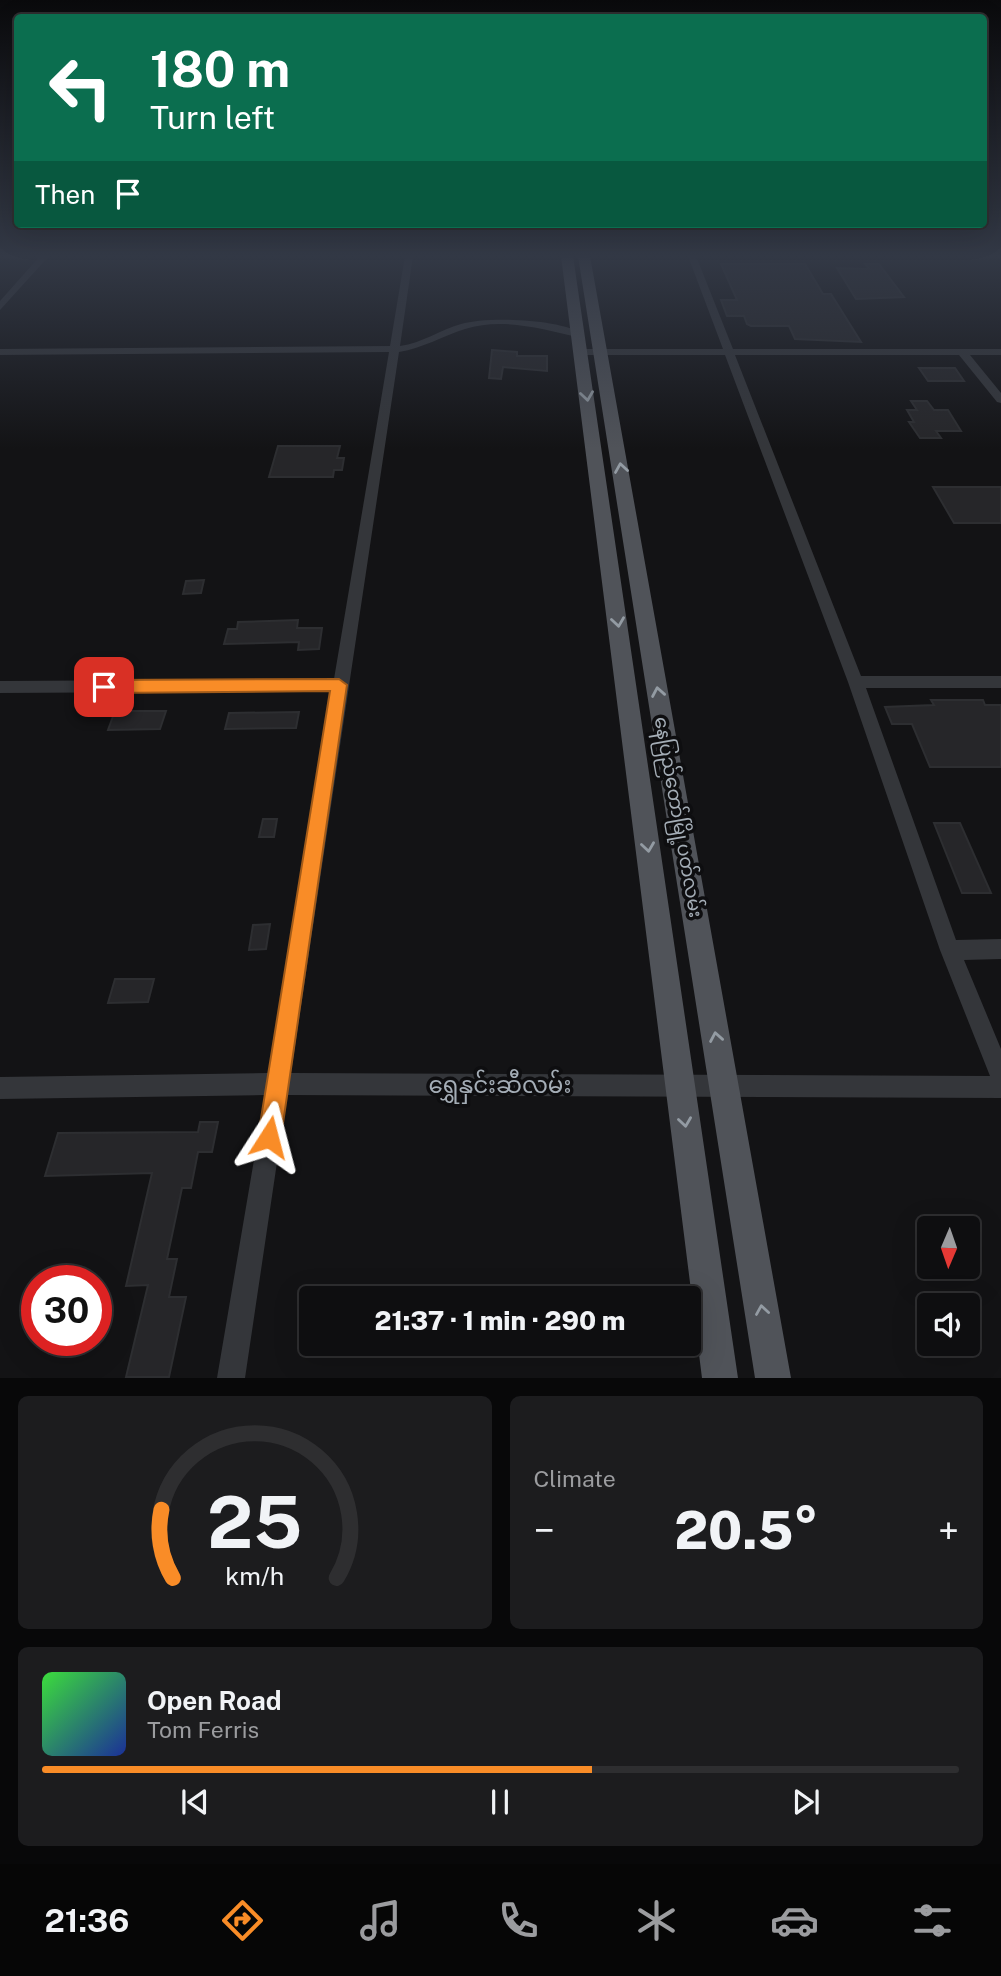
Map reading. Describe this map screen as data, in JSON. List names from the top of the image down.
{
  "streets": {
    "main road": ["နေပြည်တော်မြို့ပတ်လမ်း"],
    "street": ["ရွှေနှင်းဆီလမ်း"]
  },
  "crossings": [
    ["နေပြည်တော်မြို့ပတ်လမ်း", "ရွှေနှင်းဆီလမ်း"]
  ],
  "north": "bottom",
  "page": {
    "turn": ["180 m", "Turn left"],
    "then": "Then",
    "limit": "30",
    "trip": "21:37 · 1 min · 290 m",
    "tile": "Climate",
    "heat": ["−", "20.5°", "+"],
    "song": ["Open Road", "Tom Ferris"],
    "tabs": "21:36",
    "gauge": ["25", "km/h"]
  }
}
